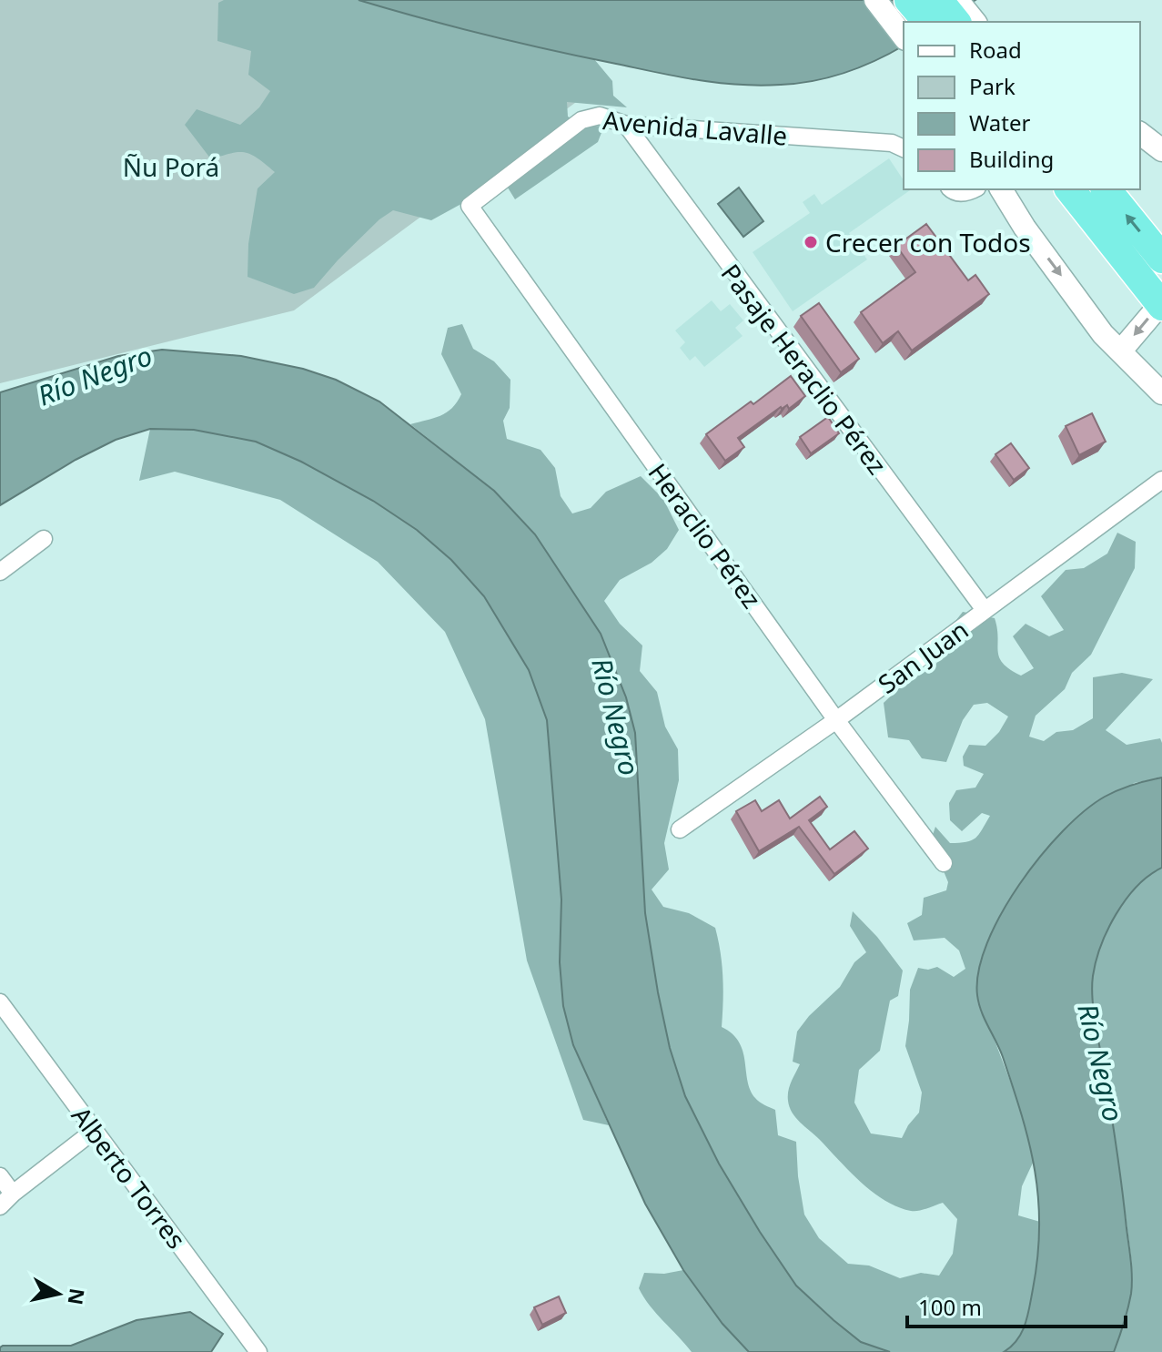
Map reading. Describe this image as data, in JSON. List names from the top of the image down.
{
  "streets": {
    "street": [
      "Avenida Lavalle",
      "Pasaje Heraclio Pérez",
      "Heraclio Pérez",
      "San Juan",
      "Alberto Torres"
    ]
  },
  "crossings": [
    ["Avenida Lavalle", "Pasaje Heraclio Pérez"],
    ["Avenida Lavalle", "Heraclio Pérez"],
    ["Pasaje Heraclio Pérez", "San Juan"],
    ["Heraclio Pérez", "San Juan"]
  ],
  "water": ["Río Negro"],
  "parks": ["Ñu Porá"],
  "places": ["Crecer con Todos"],
  "legend": [
    "Road",
    "Park",
    "Water",
    "Building"
  ],
  "scale_bar": "100 m",
  "north": "right"
}
